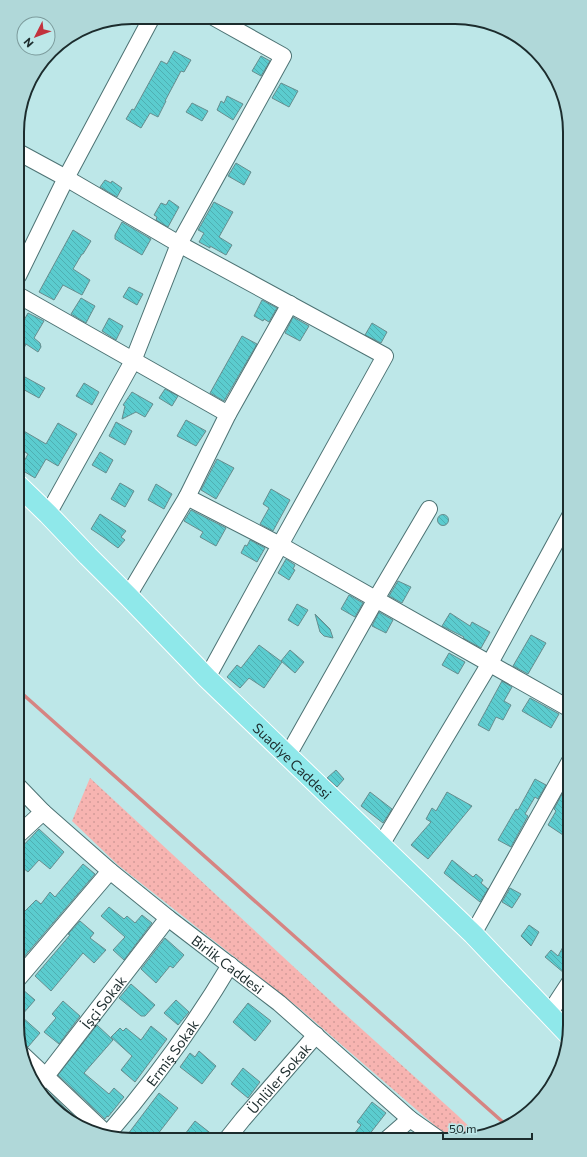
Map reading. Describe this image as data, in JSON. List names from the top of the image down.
{
  "streets": {
    "main road": ["Suadiye Caddesi"],
    "street": [
      "Birlik Caddesi",
      "İşçi Sokak",
      "Ermiş Sokak",
      "Ünlüler Sokak"
    ]
  },
  "crossings": [
    ["Birlik Caddesi", "İşçi Sokak"],
    ["Birlik Caddesi", "Ermiş Sokak"],
    ["Birlik Caddesi", "Ünlüler Sokak"]
  ],
  "scale_bar": "50 m",
  "north": "bottom left"
}
